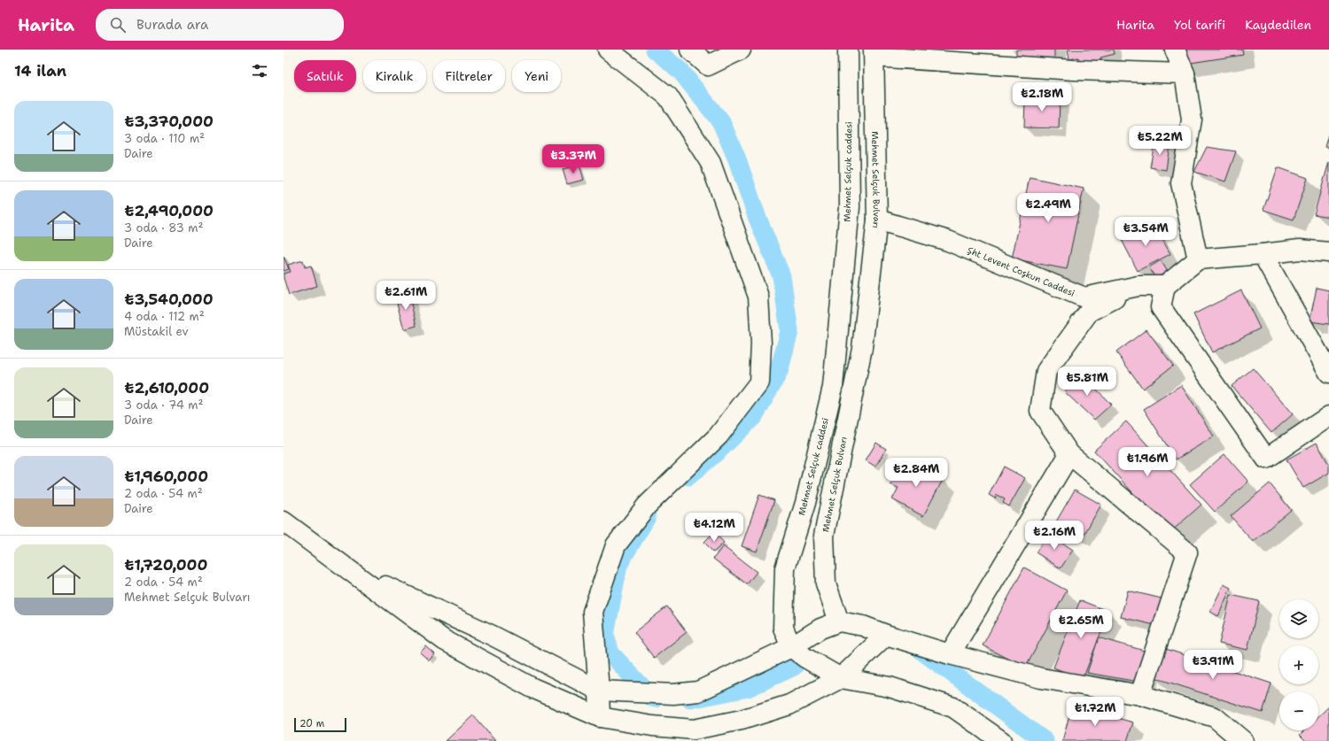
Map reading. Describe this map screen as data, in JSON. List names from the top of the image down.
{
  "streets": {
    "main road": ["Mehmet Selçuk caddesi", "Mehmet Selçuk Bulvarı", "Şht Levent Coşkun Caddesi"]
  },
  "crossings": [
    ["Mehmet Selçuk Bulvarı", "Şht Levent Coşkun Caddesi"]
  ],
  "scale_bar": "20 m",
  "page": {
    "header": "Harita",
    "search": "Burada ara",
    "nav": ["Harita", "Yol tarifi", "Kaydedilen"],
    "heading": "14 ilan",
    "chip": [
      "Satılık",
      "Kiralık",
      "Filtreler",
      "Yeni"
    ],
    "price": [
      "₺2.18M",
      "₺5.22M",
      "₺3.37M",
      "₺2.49M",
      "₺3.54M",
      "₺2.61M",
      "₺5.81M",
      "₺1.96M",
      "₺2.84M",
      "₺4.12M",
      "₺2.16M",
      "₺2.65M",
      "₺3.91M",
      "₺1.72M"
    ],
    "list": [
      {
        "name": "₺3,370,000",
        "note": "3 oda · 110 m² · Daire"
      },
      {
        "name": "₺2,490,000",
        "note": "3 oda · 83 m² · Daire"
      },
      {
        "name": "₺3,540,000",
        "note": "4 oda · 112 m² · Müstakil ev"
      },
      {
        "name": "₺2,610,000",
        "note": "3 oda · 74 m² · Daire"
      },
      {
        "name": "₺1,960,000",
        "note": "2 oda · 54 m² · Daire"
      },
      {
        "name": "₺1,720,000",
        "note": "2 oda · 54 m² · Mehmet Selçuk Bulvarı"
      }
    ],
    "map_buttons": ["+", "−"],
    "scale": "20 m"
  }
}
